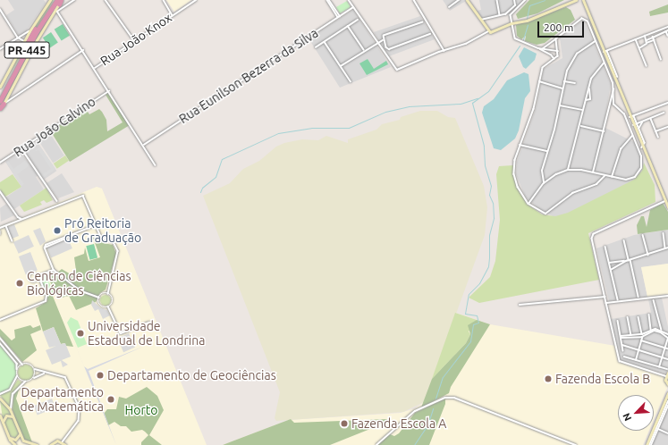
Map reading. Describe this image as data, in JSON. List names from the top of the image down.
{
  "streets": {
    "highway": ["PR-445"],
    "street": ["Rua João Knox", "Rua Eunilson Bezerra da Silva", "Rua João Calvino"]
  },
  "parks": ["Horto"],
  "places": [
    "Pró Reitoria de Graduação",
    "Centro de Ciências Biológicas",
    "Universidade Estadual de Londrina",
    "Departamento de Geociências",
    "Fazenda Escola B",
    "Departamento de Matemática",
    "Fazenda Escola A"
  ],
  "scale_bar": "200 m",
  "north": "bottom left"
}
